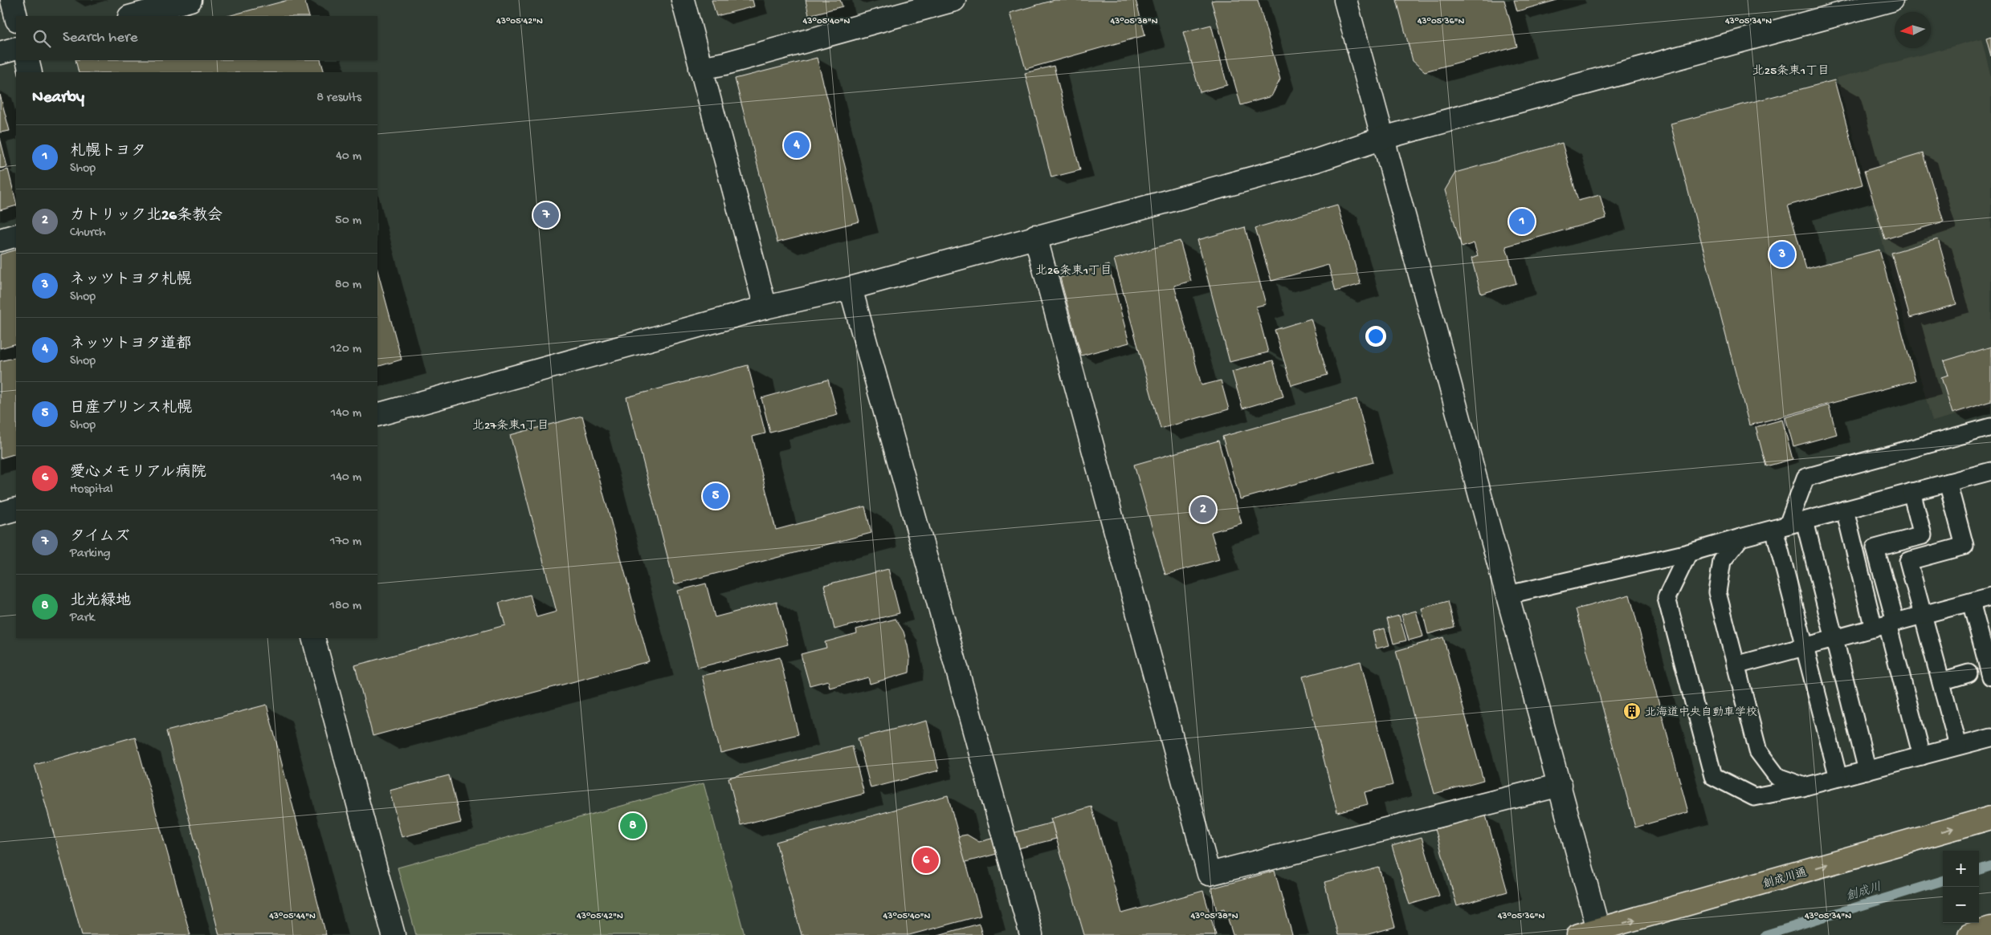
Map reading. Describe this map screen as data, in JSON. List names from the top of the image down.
{
  "streets": {
    "highway": ["創成川通"]
  },
  "one_way": ["創成川通"],
  "districts": ["北25条東1丁目", "北26条東1丁目", "北27条東1丁目"],
  "water": ["創成川"],
  "places": {
    "building": ["北海道中央自動車学校"]
  },
  "north": "left",
  "page": {
    "search": "Search here",
    "heading": ["Nearby", "8 results"],
    "list": [
      {
        "mark": "1",
        "name": "札幌トヨタ",
        "note": "Shop",
        "value": "40 m"
      },
      {
        "mark": "2",
        "name": "カトリック北26条教会",
        "note": "Church",
        "value": "50 m"
      },
      {
        "mark": "3",
        "name": "ネッツトヨタ札幌",
        "note": "Shop",
        "value": "80 m"
      },
      {
        "mark": "4",
        "name": "ネッツトヨタ道都",
        "note": "Shop",
        "value": "120 m"
      },
      {
        "mark": "5",
        "name": "日産プリンス札幌",
        "note": "Shop",
        "value": "140 m"
      },
      {
        "mark": "6",
        "name": "愛心メモリアル病院",
        "note": "Hospital",
        "value": "140 m"
      },
      {
        "mark": "7",
        "name": "タイムズ",
        "note": "Parking",
        "value": "170 m"
      },
      {
        "mark": "8",
        "name": "北光緑地",
        "note": "Park",
        "value": "180 m"
      }
    ],
    "pins": [
      "4",
      "7",
      "1",
      "3",
      "5",
      "2",
      "8",
      "6"
    ],
    "map_buttons": ["+", "−"]
  },
  "coordinates": [
    "43°05'42\"N",
    "43°05'40\"N",
    "43°05'38\"N",
    "43°05'36\"N",
    "43°05'34\"N",
    "43°05'44\"N"
  ]
}
